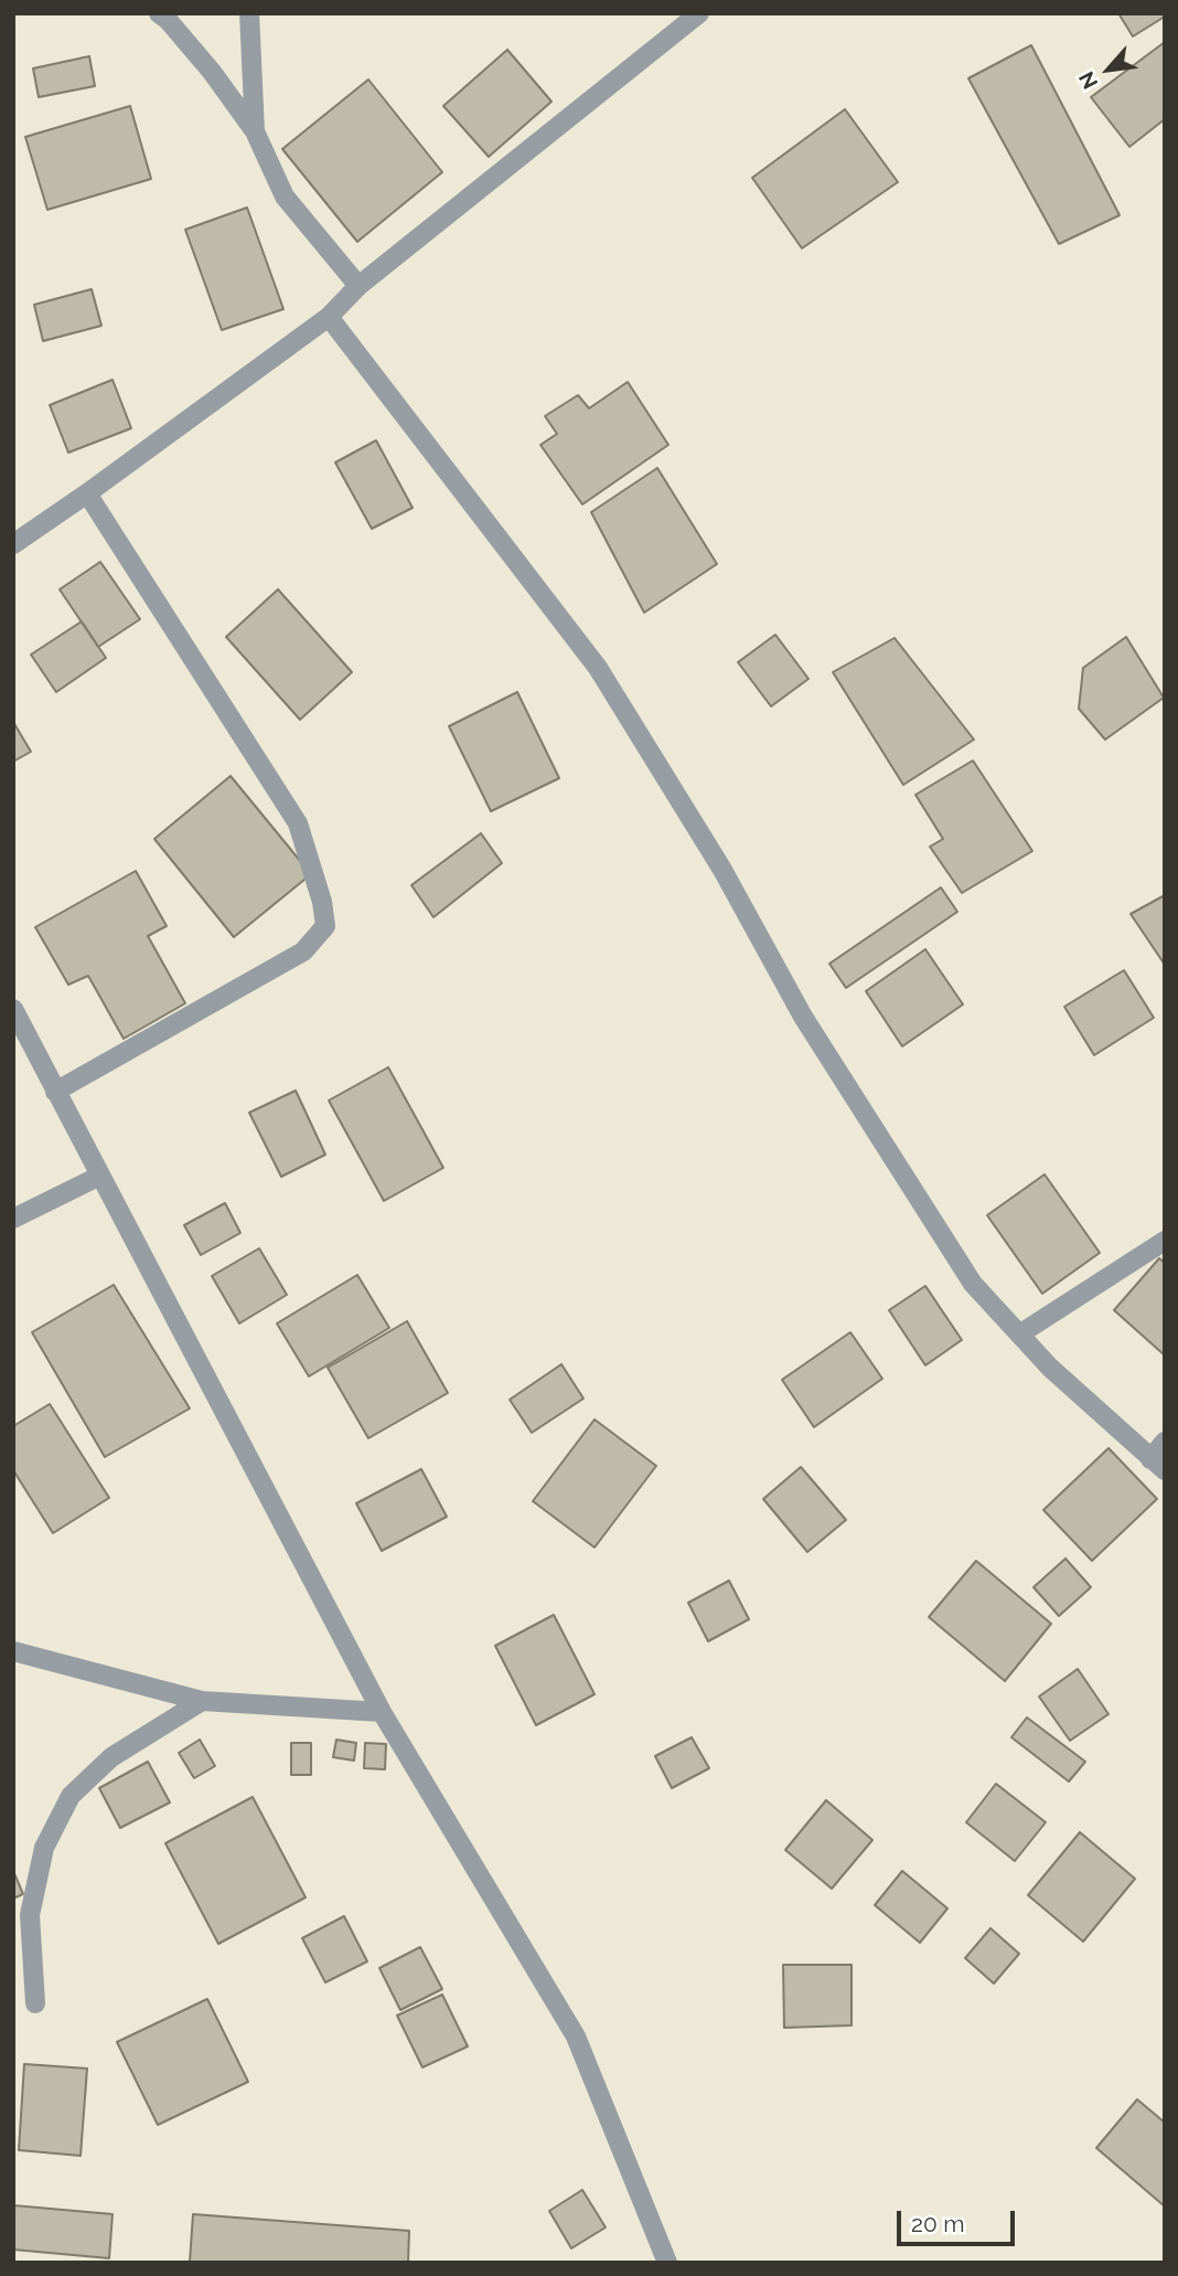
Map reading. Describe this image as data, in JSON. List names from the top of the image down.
{
  "scale_bar": "20 m",
  "north": "bottom left"
}
